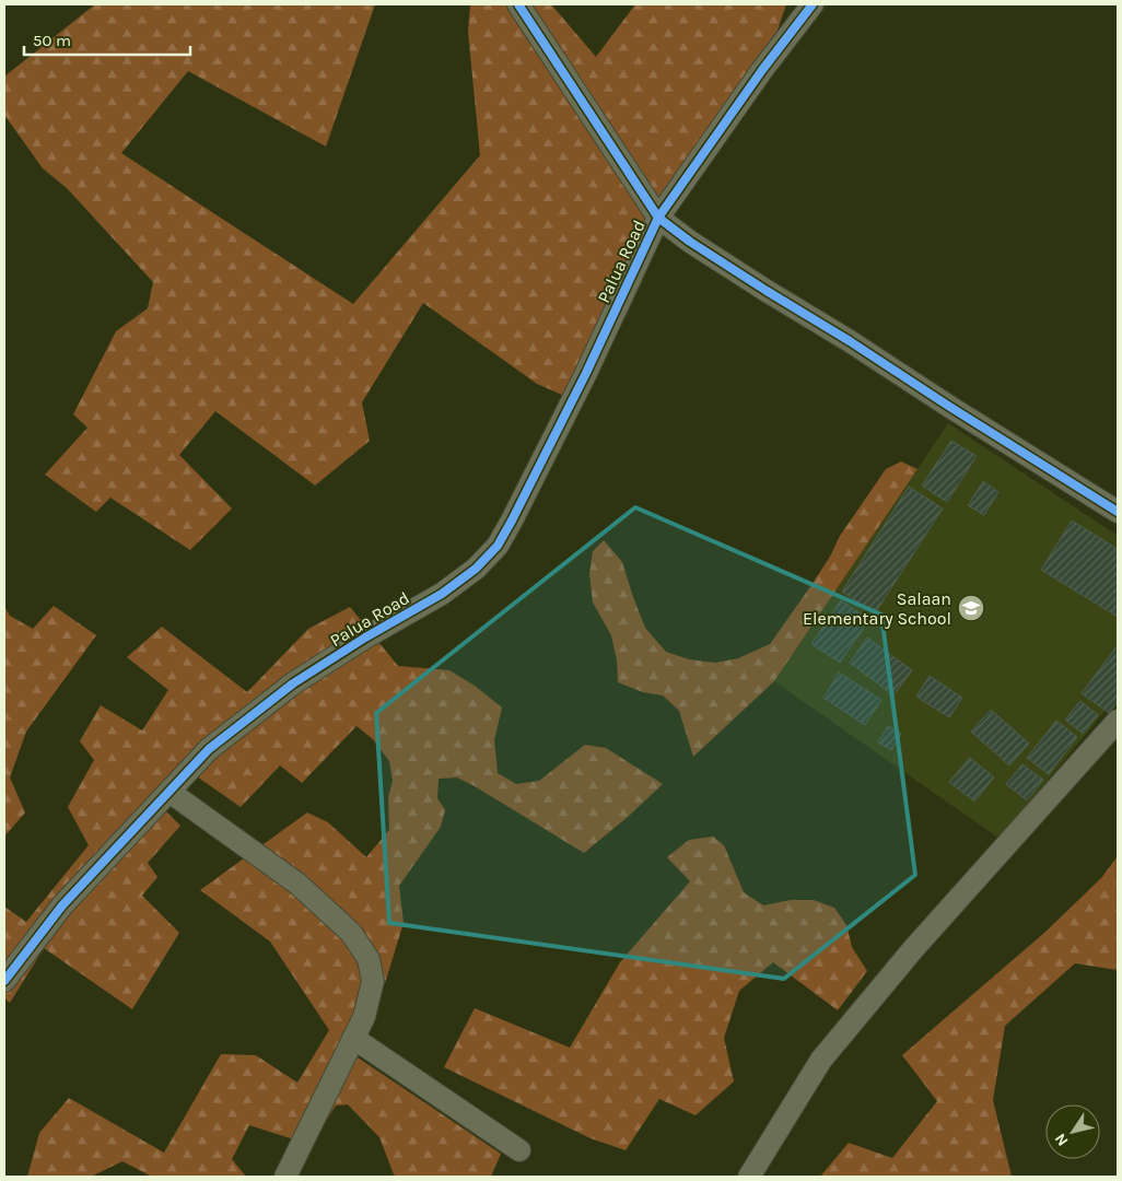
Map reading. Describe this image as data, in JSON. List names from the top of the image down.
{
  "streets": {
    "street": ["Palua Road"]
  },
  "places": {
    "school or university": ["Salaan Elementary School"]
  },
  "scale_bar": "50 m",
  "north": "bottom left"
}
